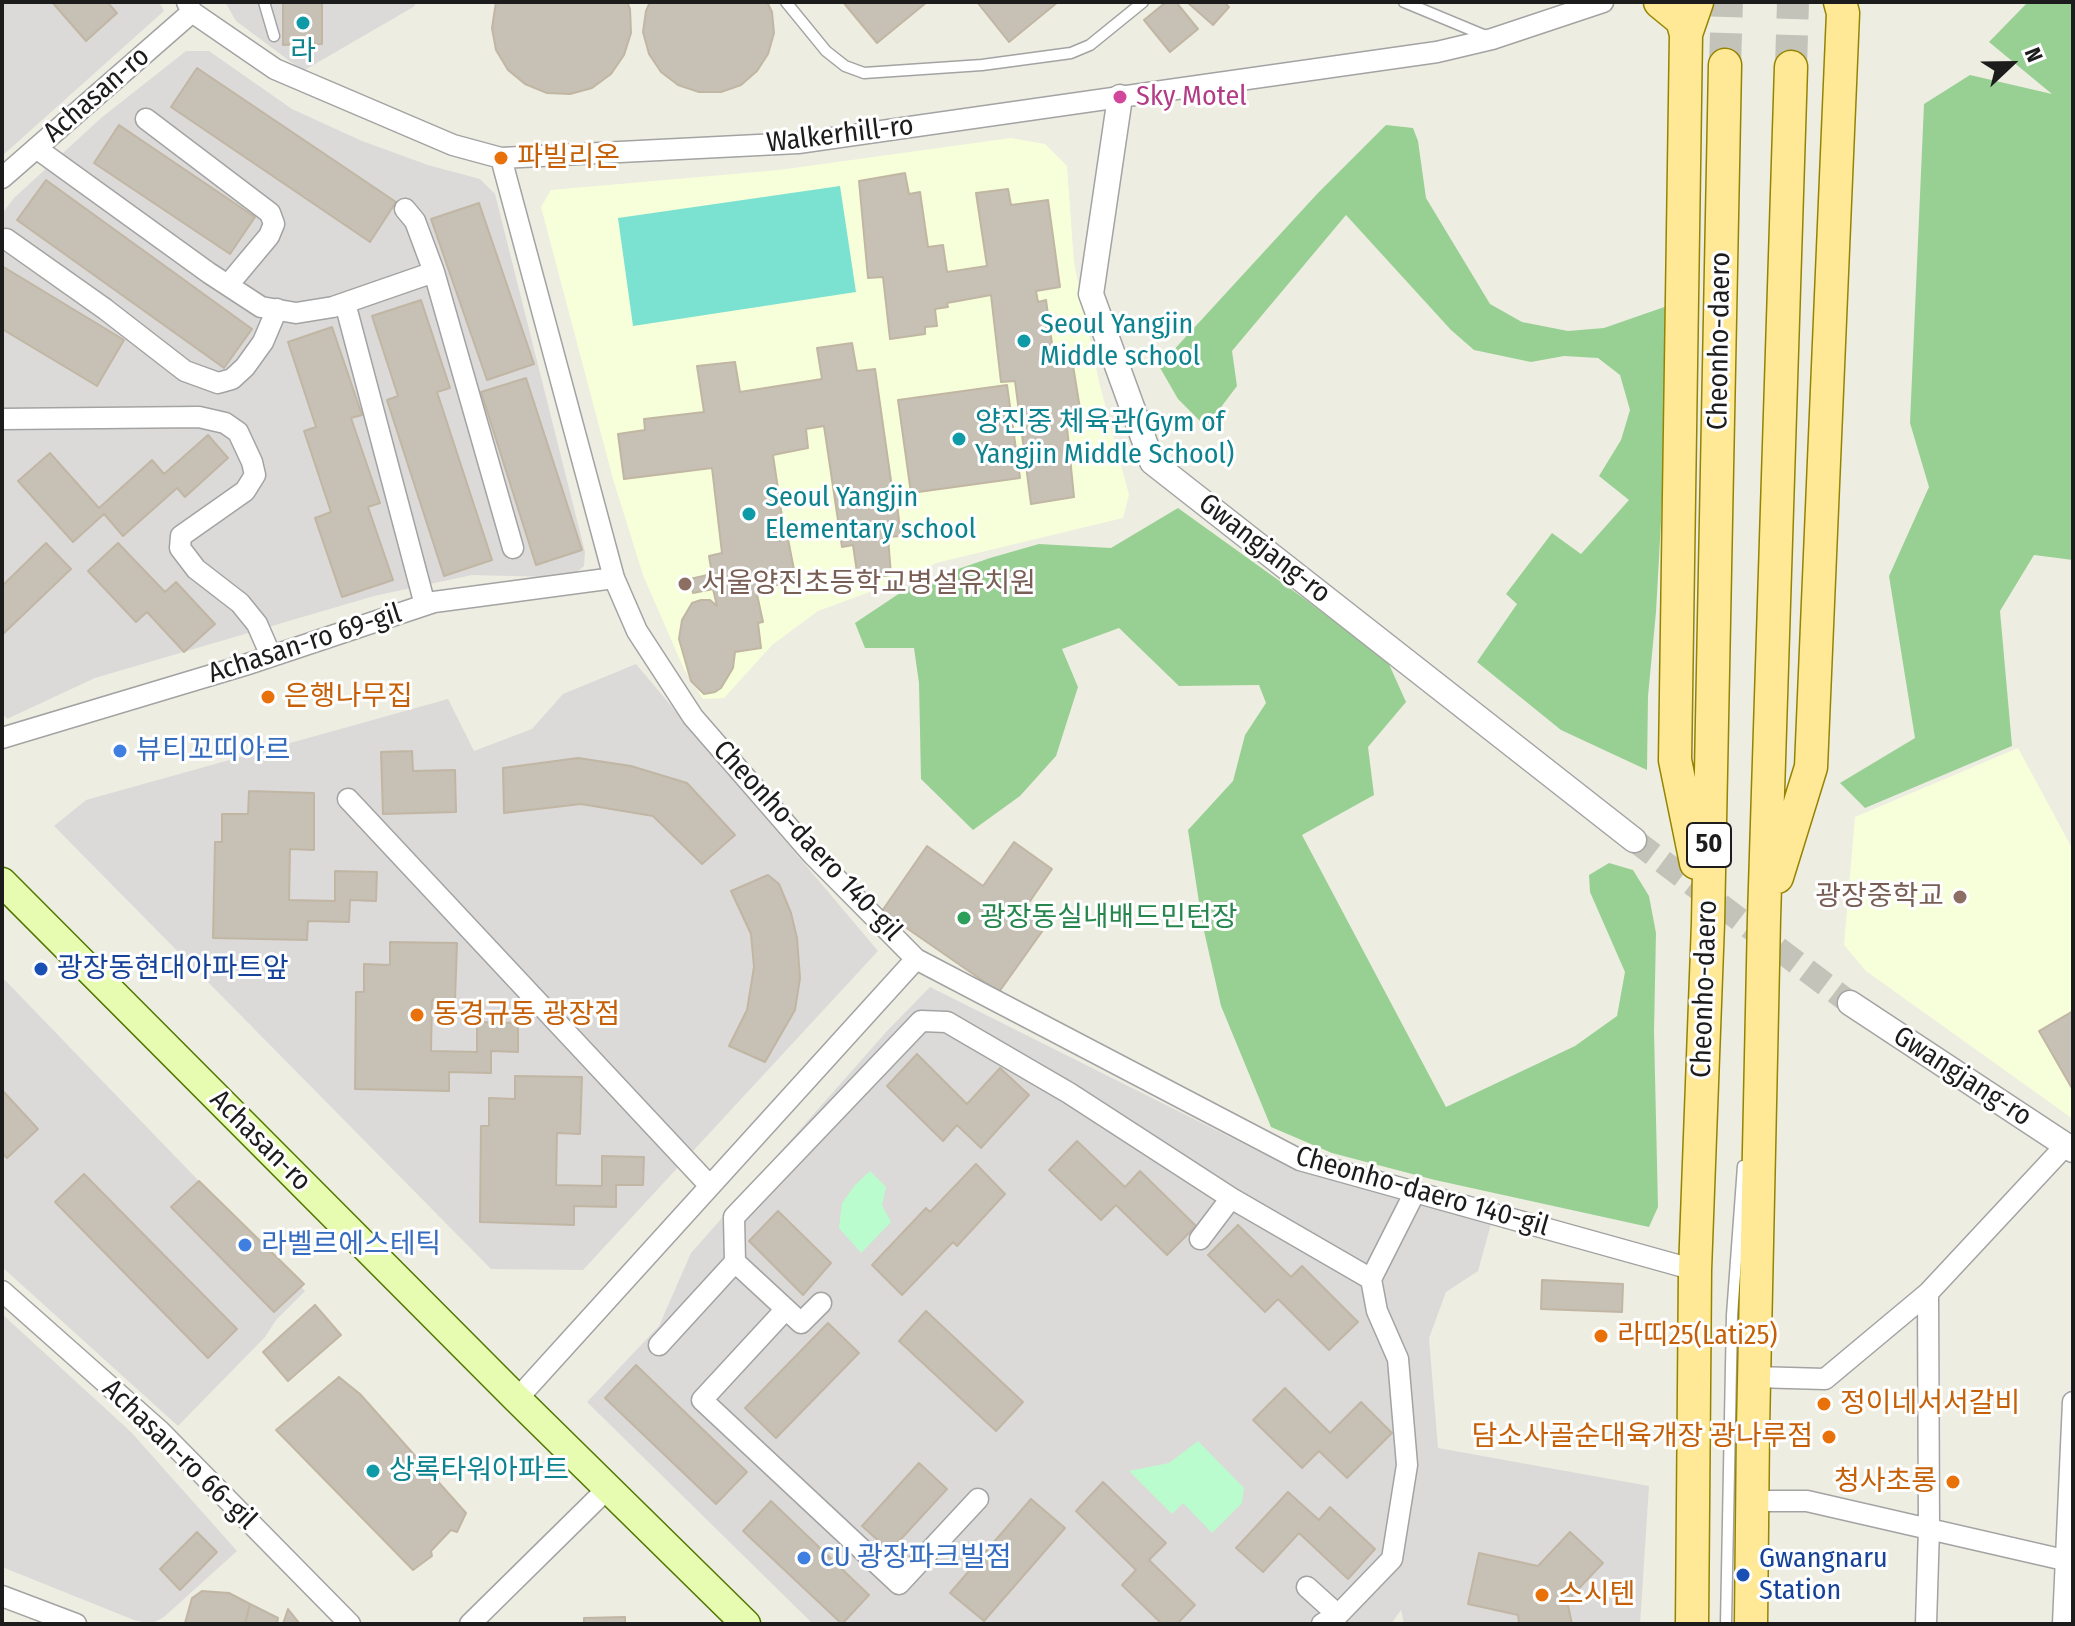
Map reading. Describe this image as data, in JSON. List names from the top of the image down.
{
  "streets": {
    "main road": ["Achasan-ro", "Cheonho-daero", "50"],
    "street": [
      "Walkerhill-ro",
      "Gwangjang-ro",
      "Achasan-ro 69-gil",
      "Cheonho-daero 140-gil",
      "Achasan-ro 66-gil"
    ]
  },
  "crossings": [
    ["Achasan-ro", "Walkerhill-ro"],
    ["Walkerhill-ro", "Gwangjang-ro"],
    ["Walkerhill-ro", "Cheonho-daero 140-gil"],
    ["Cheonho-daero", "Cheonho-daero 140-gil"],
    ["Achasan-ro 69-gil", "Cheonho-daero 140-gil"]
  ],
  "places": [
    "라",
    "Sky Motel",
    "파빌리온",
    "Seoul Yangjin Middle school",
    "양진중 체육관(Gym of Yangjin Middle School)",
    "Seoul Yangjin Elementary school",
    "서울양진초등학교병설유치원",
    "은행나무집",
    "뷰티꼬띠아르",
    "광장중학교",
    "광장동실내배드민턴장",
    "광장동현대아파트앞",
    "동경규동 광장점",
    "라벨르에스테틱",
    "라띠25(Lati25)",
    "정이네서서갈비",
    "담소사골순대육개장 광나루점",
    "상록타워아파트",
    "청사초롱",
    "CU 광장파크빌점",
    "Gwangnaru Station",
    "스시텐"
  ],
  "north": "right"
}
